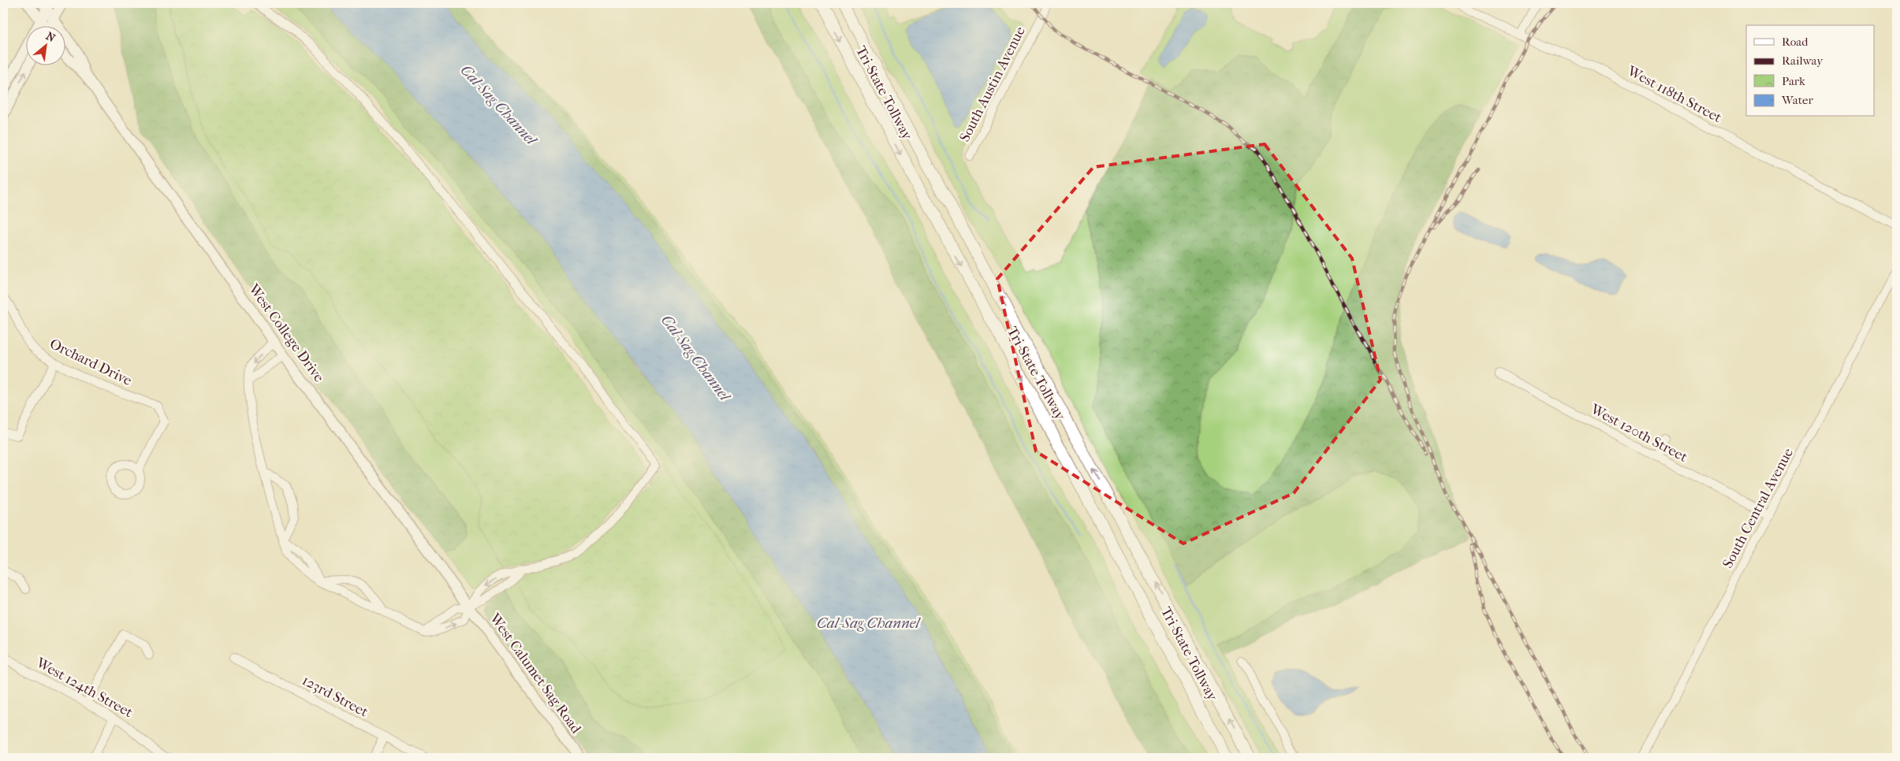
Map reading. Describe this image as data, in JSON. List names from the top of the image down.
{
  "streets": {
    "highway": ["Tri-State Tollway"],
    "main road": ["West College Drive", "West Calumet Sag Road"],
    "street": [
      "South Austin Avenue",
      "West 118th Street",
      "Orchard Drive",
      "West 120th Street",
      "South Central Avenue",
      "West 124th Street",
      "123rd Street"
    ]
  },
  "crossings": [
    ["West College Drive", "West Calumet Sag Road"],
    ["West 120th Street", "South Central Avenue"]
  ],
  "water": ["Cal-Sag Channel"],
  "legend": [
    "Road",
    "Railway",
    "Park",
    "Water"
  ],
  "north": "top right"
}
